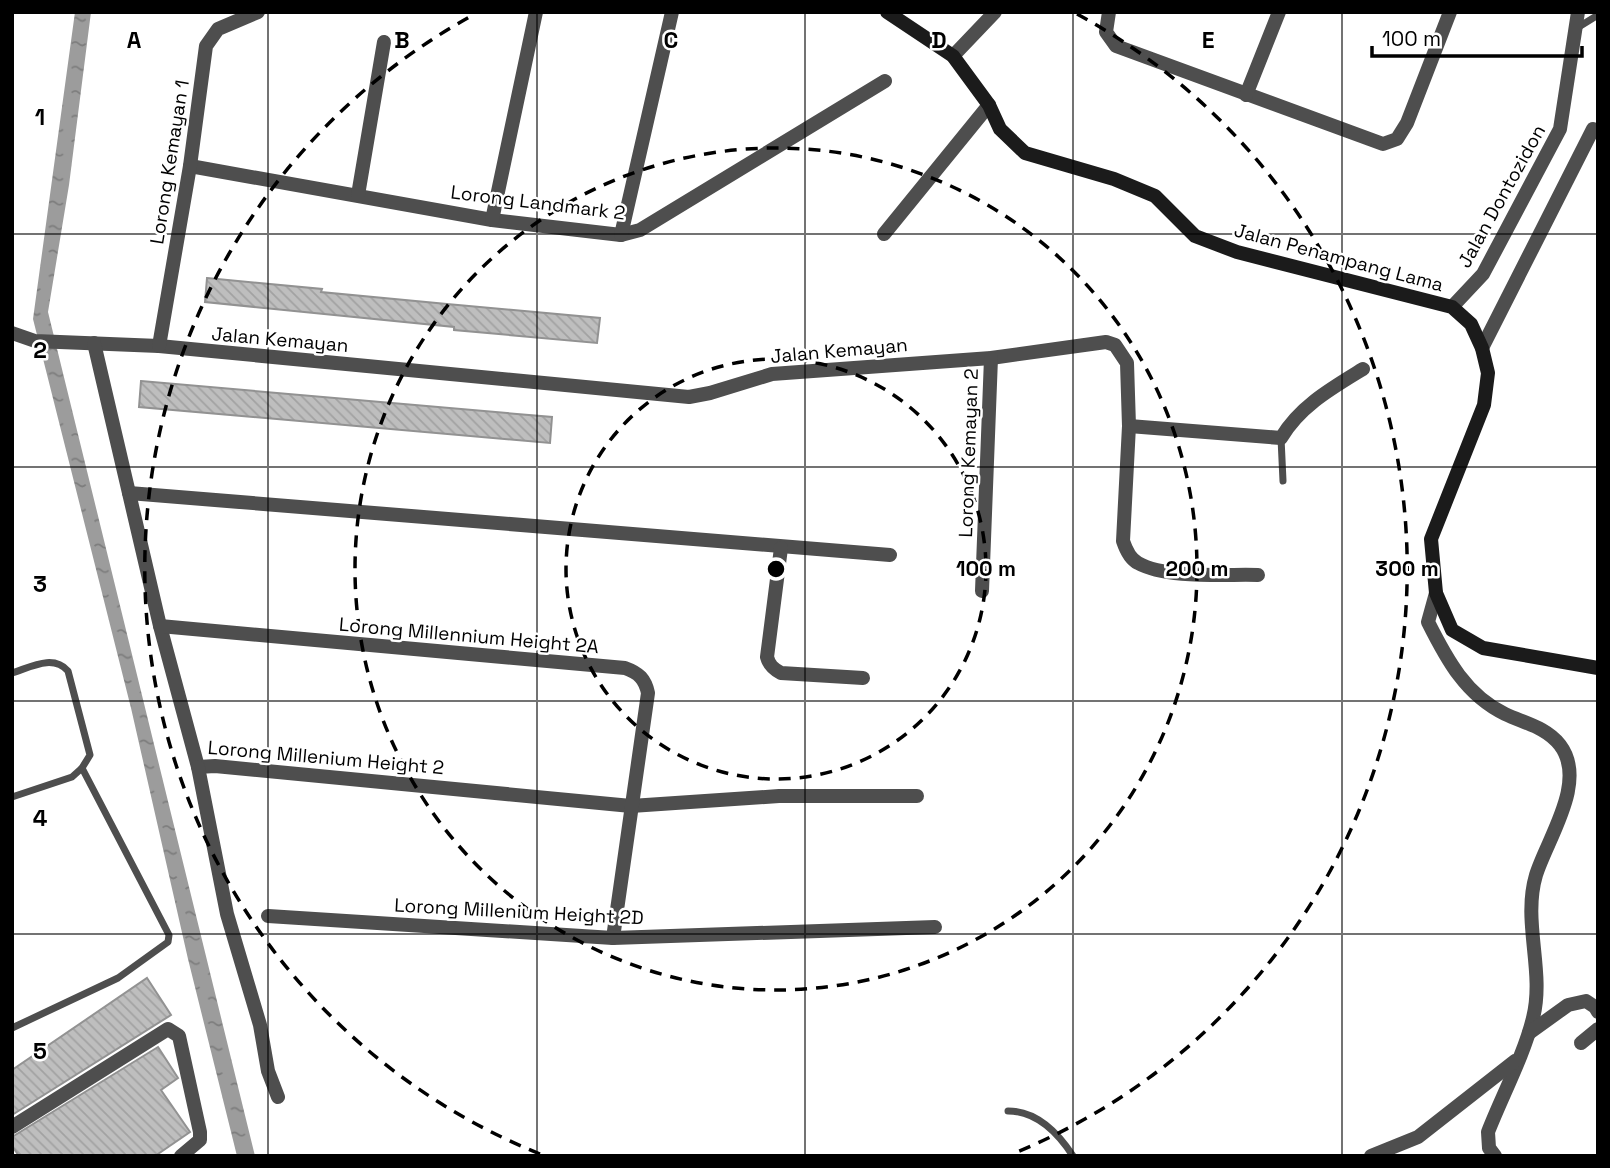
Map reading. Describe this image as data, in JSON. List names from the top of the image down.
{
  "streets": {
    "main road": ["Jalan Penampang Lama"],
    "street": [
      "Lorong Kemayan 1",
      "Jalan Dontozidon",
      "Lorong Landmark 2",
      "Jalan Kemayan",
      "Lorong Kemayan 2",
      "Lorong Millennium Height 2A",
      "Lorong Millenium Height 2",
      "Lorong Millenium Height 2D"
    ]
  },
  "crossings": [
    ["Lorong Kemayan 1", "Lorong Landmark 2"],
    ["Lorong Kemayan 1", "Jalan Kemayan"],
    ["Jalan Dontozidon", "Jalan Penampang Lama"],
    ["Jalan Kemayan", "Lorong Kemayan 2"],
    ["Jalan Kemayan", "Lorong Millenium Height 2"],
    ["Lorong Millennium Height 2A", "Lorong Millenium Height 2"]
  ],
  "scale_bar": "100 m",
  "grid": {
    "columns": [
      "A",
      "B",
      "C",
      "D",
      "E"
    ],
    "rows": [
      "1",
      "2",
      "3",
      "4",
      "5"
    ]
  },
  "rings": ["100 m", "200 m", "300 m"]
}
